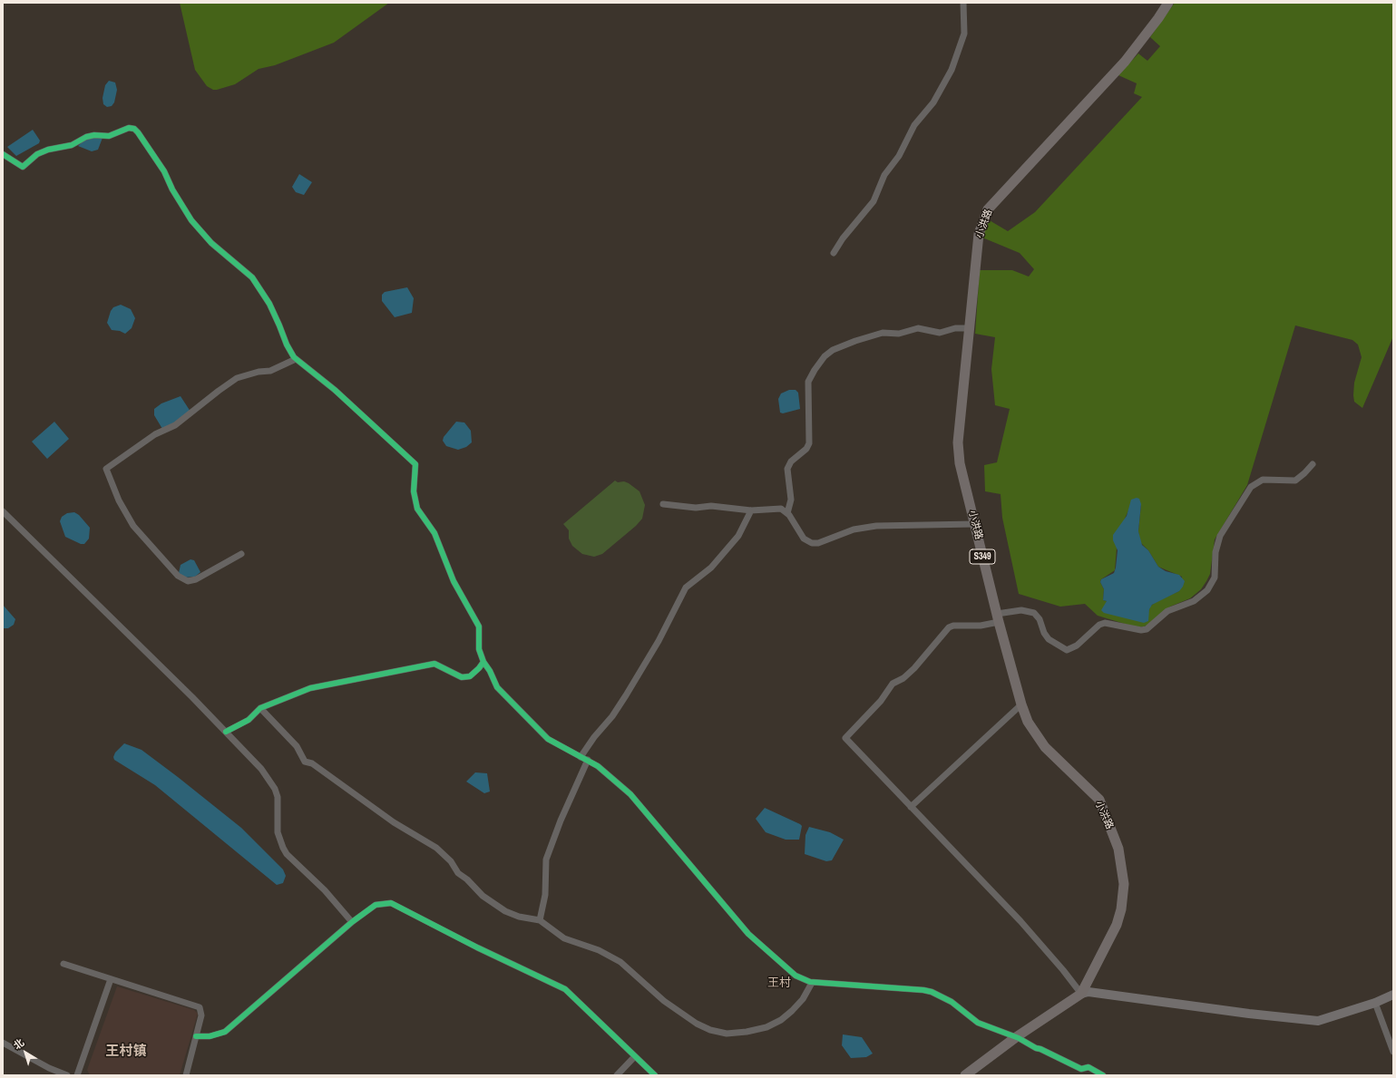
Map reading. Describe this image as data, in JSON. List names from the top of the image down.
{
  "streets": {
    "main road": ["小洪路", "S349"]
  },
  "districts": ["王村", "王村镇"],
  "north": "top left"
}
